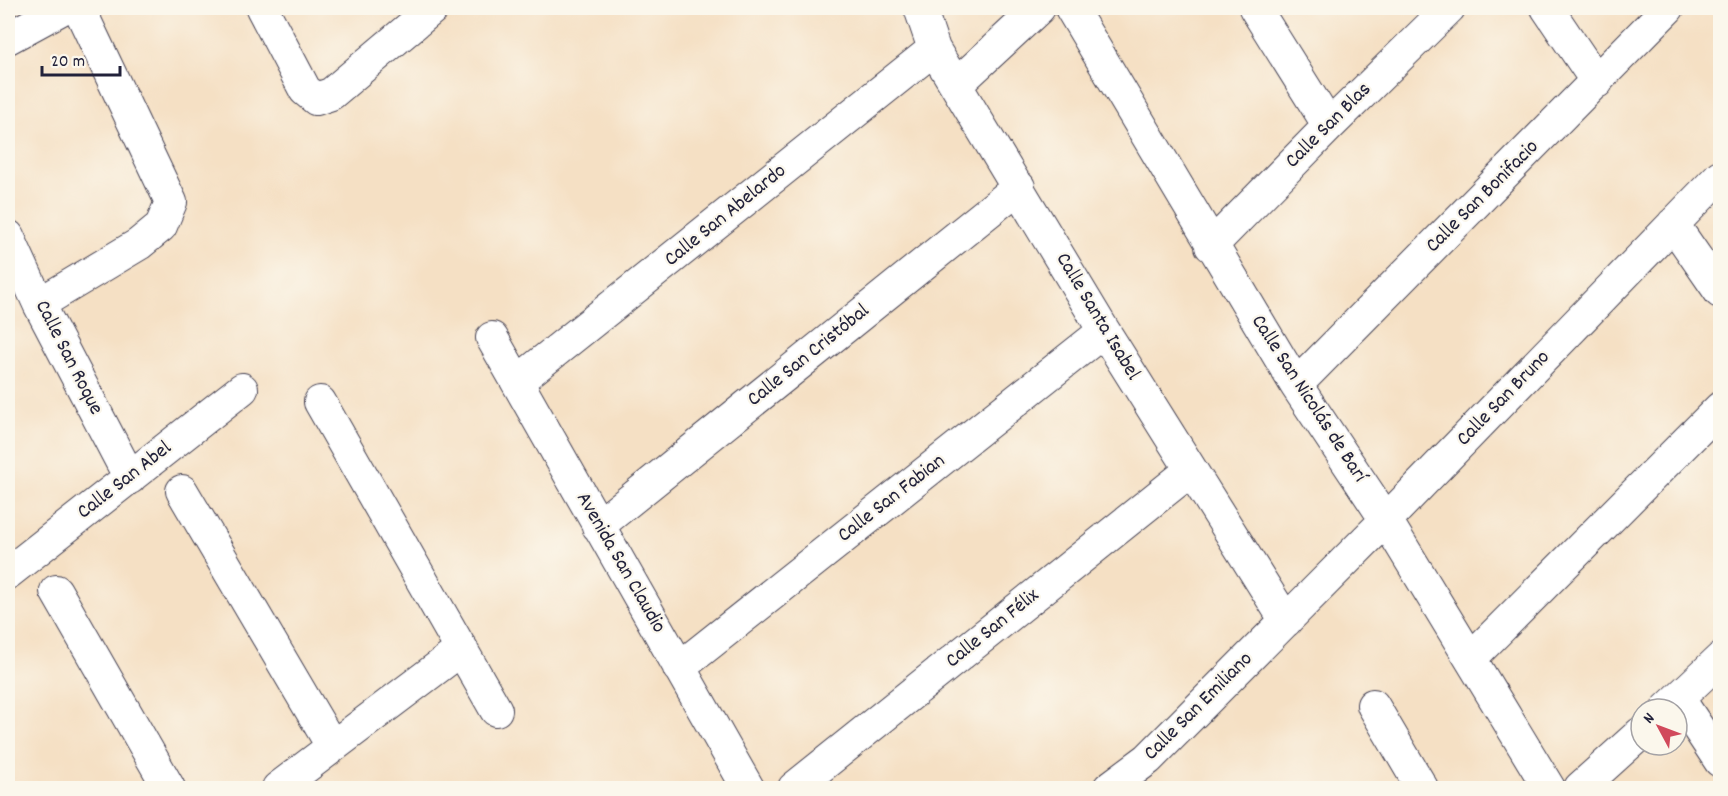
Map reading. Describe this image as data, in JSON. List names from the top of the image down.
{
  "streets": {
    "street": [
      "Calle San Blas",
      "Calle San Bonifacio",
      "Calle San Abelardo",
      "Calle Santa Isabel",
      "Calle San Cristóbal",
      "Calle San Roque",
      "Calle San Nicolás de Barí",
      "Calle San Bruno",
      "Calle San Abel",
      "Calle San Fabian",
      "Avenida San Claudio",
      "Calle San Félix",
      "Calle San Emiliano"
    ]
  },
  "crossings": [
    ["Calle San Blas", "Calle San Nicolás de Barí"],
    ["Calle San Bonifacio", "Calle San Nicolás de Barí"],
    ["Calle San Abelardo", "Calle Santa Isabel"],
    ["Calle San Abelardo", "Avenida San Claudio"],
    ["Calle Santa Isabel", "Calle San Cristóbal"],
    ["Calle Santa Isabel", "Calle San Bruno"],
    ["Calle Santa Isabel", "Calle San Fabian"],
    ["Calle Santa Isabel", "Calle San Félix"],
    ["Calle Santa Isabel", "Calle San Emiliano"],
    ["Calle San Cristóbal", "Avenida San Claudio"],
    ["Calle San Roque", "Calle San Abel"],
    ["Calle San Nicolás de Barí", "Calle San Bruno"],
    ["Calle San Bruno", "Calle San Emiliano"],
    ["Calle San Fabian", "Avenida San Claudio"]
  ],
  "scale_bar": "20 m",
  "north": "top left"
}
